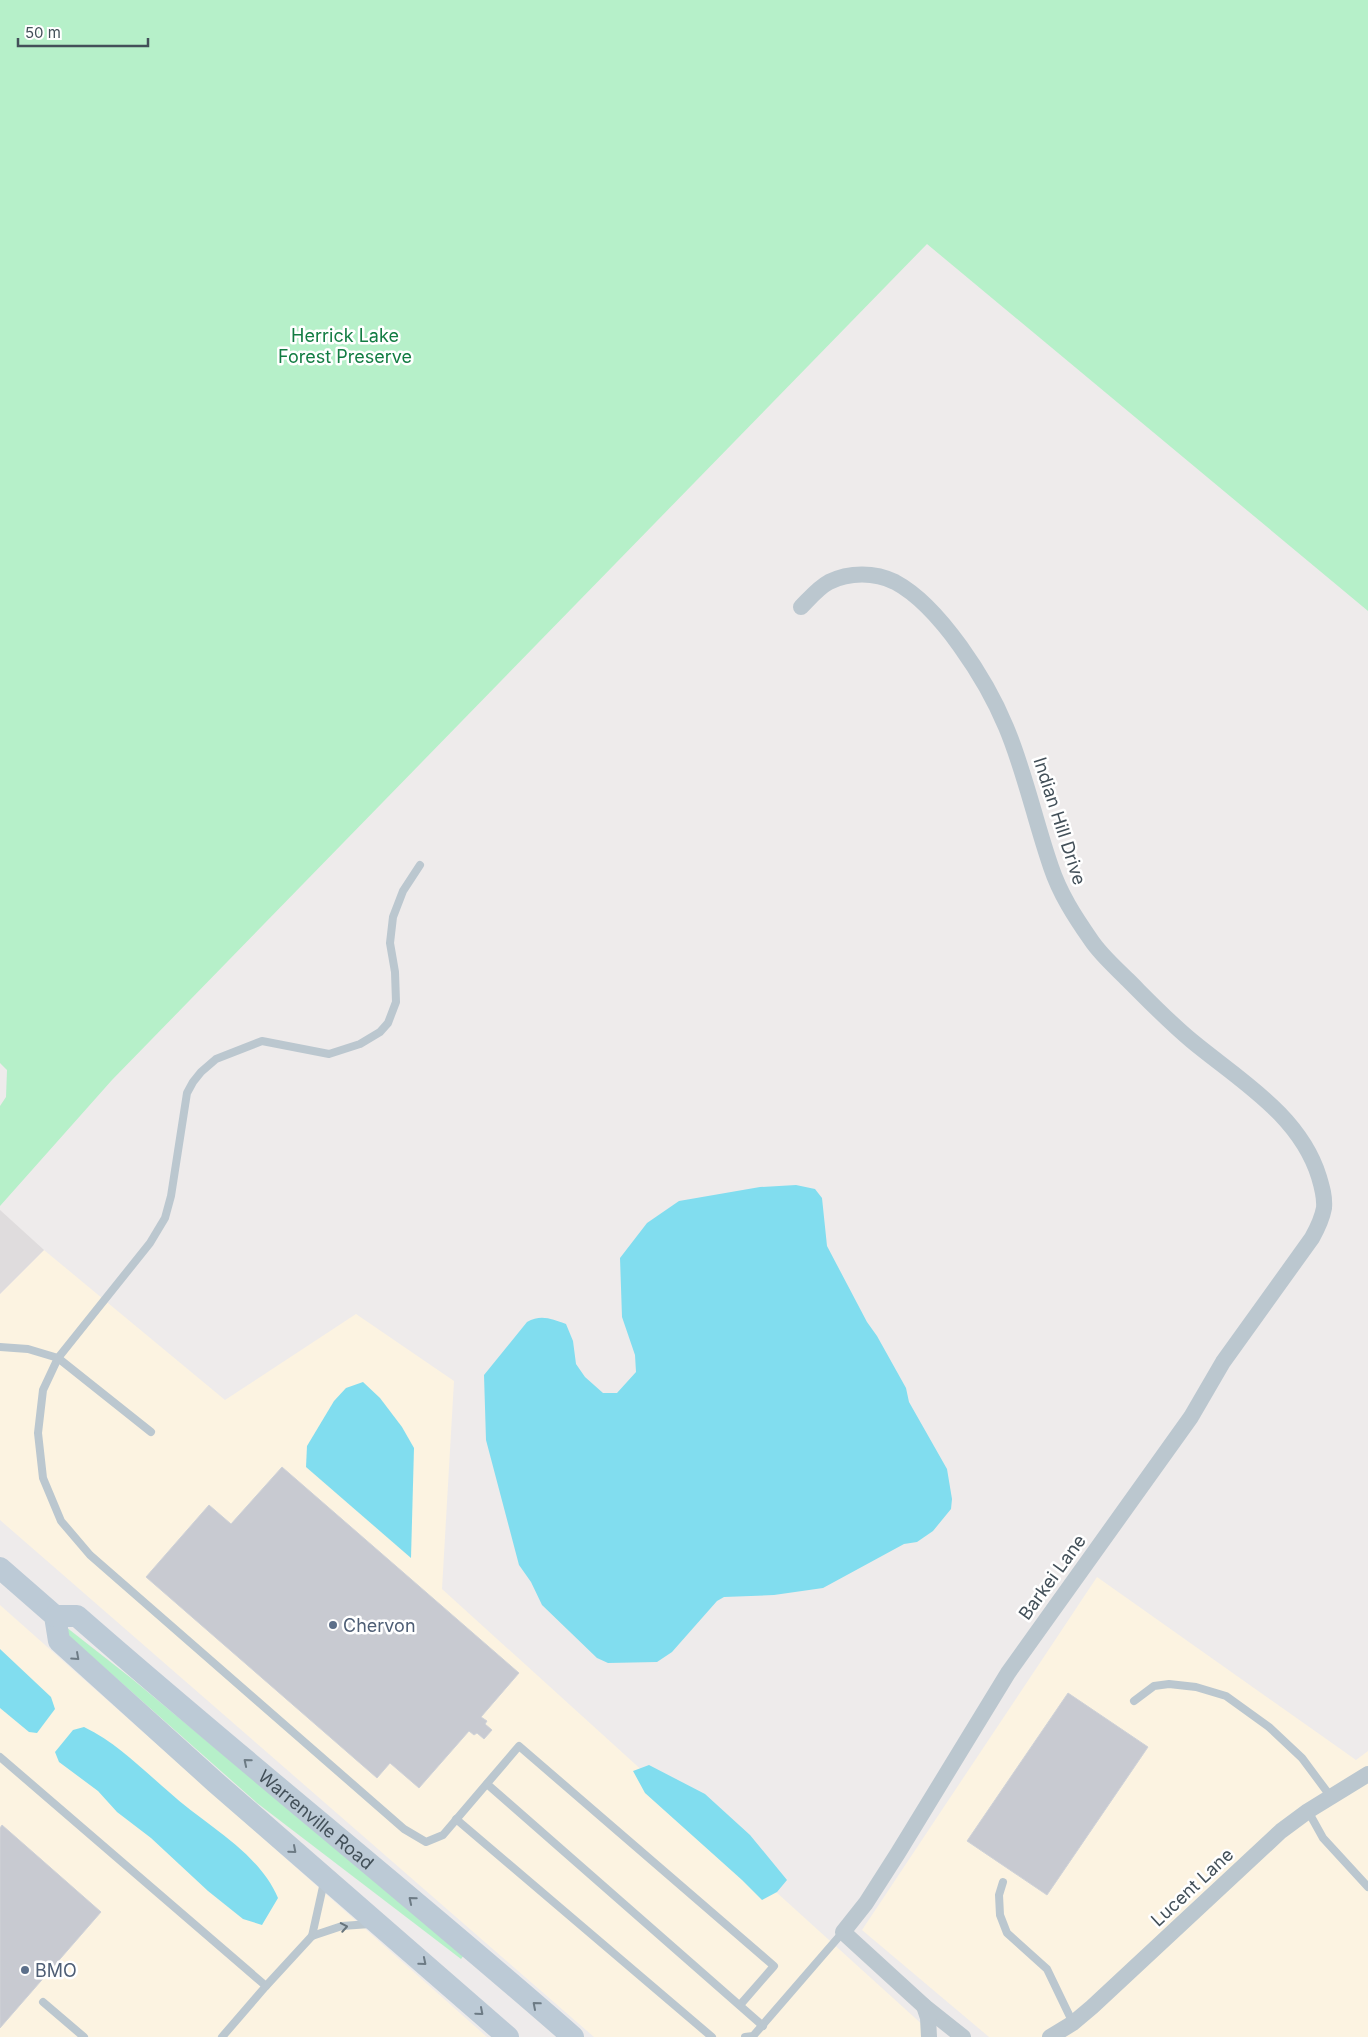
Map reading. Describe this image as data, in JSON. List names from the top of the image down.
{
  "streets": {
    "main road": ["Warrenville Road"],
    "street": ["Indian Hill Drive", "Barkei Lane", "Lucent Lane"]
  },
  "crossings": [
    ["Indian Hill Drive", "Barkei Lane"]
  ],
  "parks": ["Herrick Lake Forest Preserve"],
  "places": ["Chervon", "BMO"],
  "scale_bar": "50 m"
}
